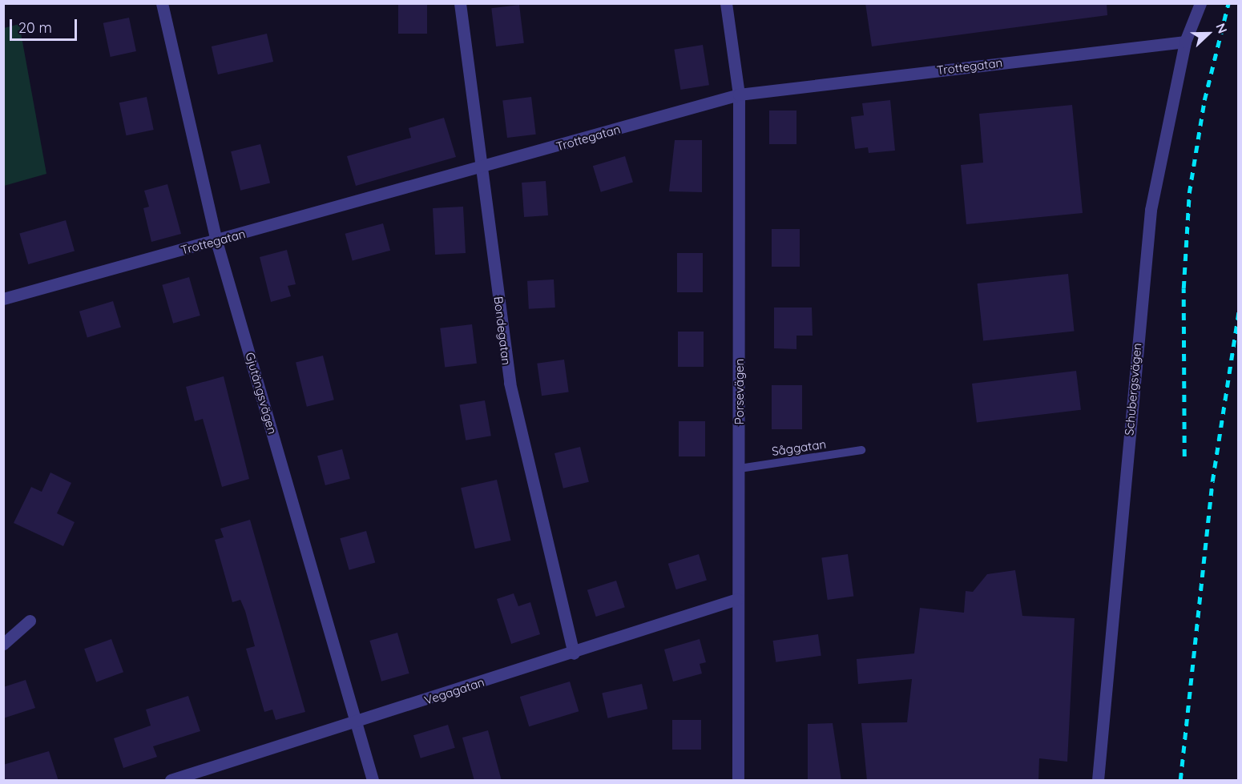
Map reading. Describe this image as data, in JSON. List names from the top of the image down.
{
  "streets": {
    "street": [
      "Trottegatan",
      "Bondegatan",
      "Schubergsvägen",
      "Porsevägen",
      "Gjutängsvägen",
      "Vegagatan"
    ],
    "lane": ["Såggatan"]
  },
  "crossings": [
    ["Trottegatan", "Bondegatan"],
    ["Trottegatan", "Schubergsvägen"],
    ["Trottegatan", "Porsevägen"],
    ["Trottegatan", "Gjutängsvägen"],
    ["Bondegatan", "Vegagatan"],
    ["Porsevägen", "Såggatan"],
    ["Porsevägen", "Vegagatan"],
    ["Gjutängsvägen", "Vegagatan"]
  ],
  "scale_bar": "20 m",
  "north": "right"
}
